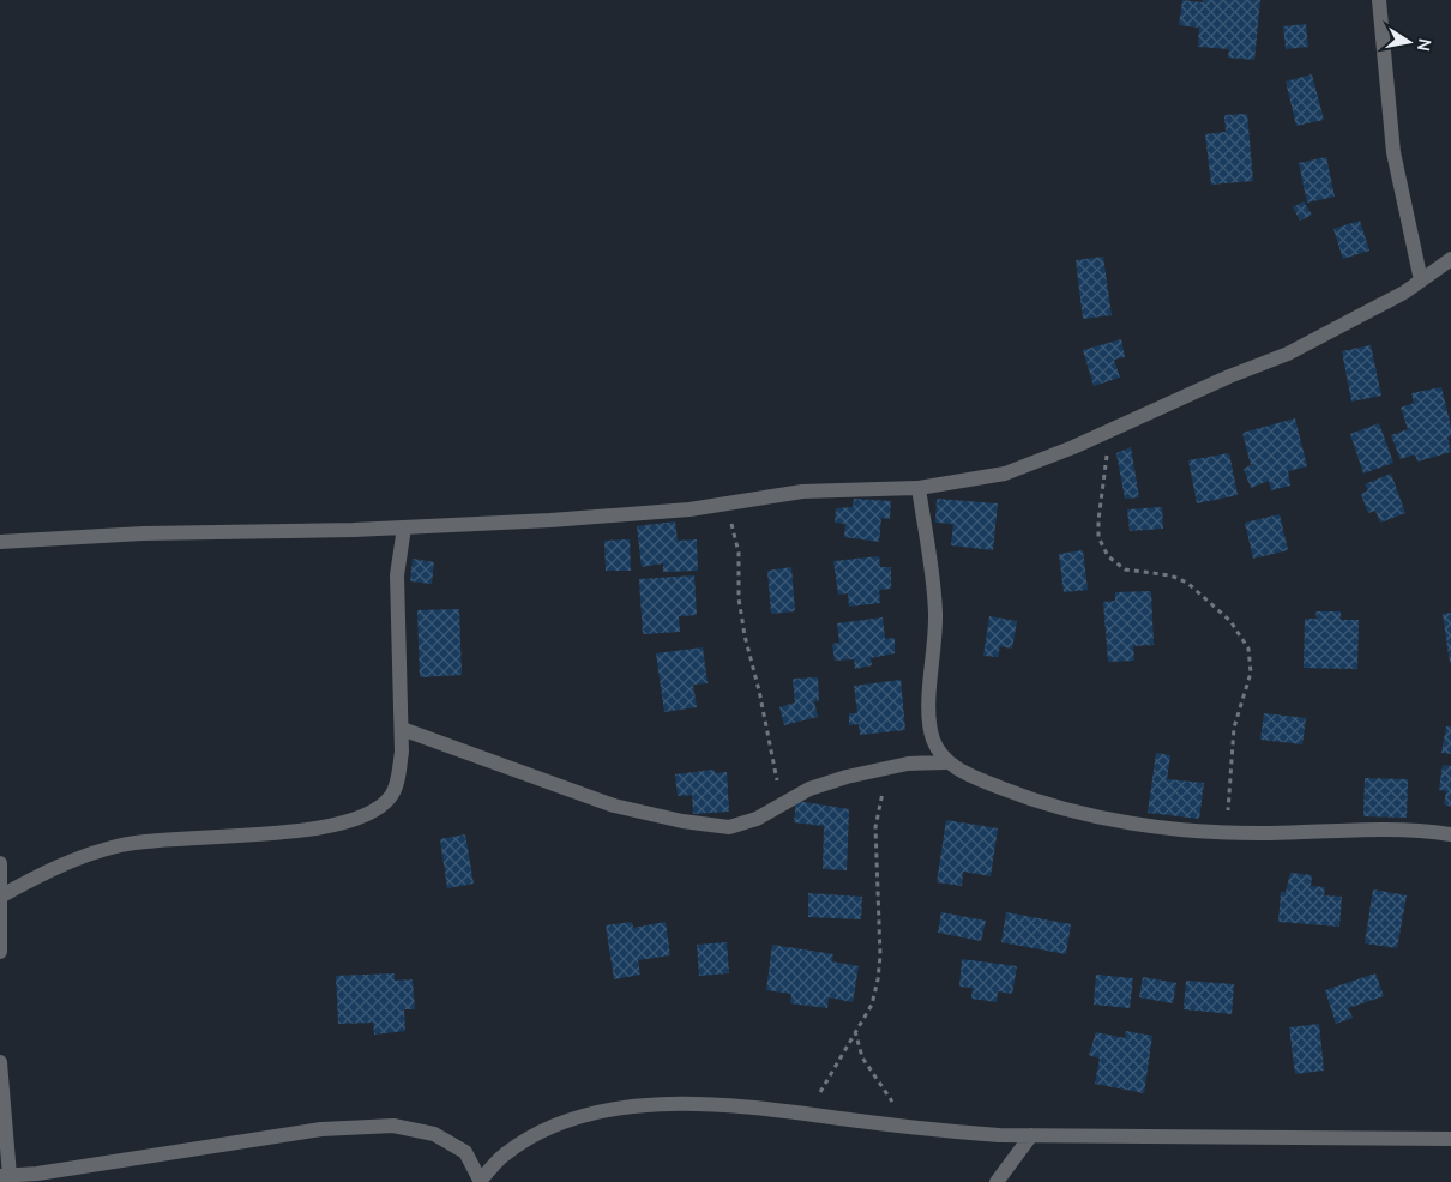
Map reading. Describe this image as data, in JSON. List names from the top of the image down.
{
  "north": "right"
}
